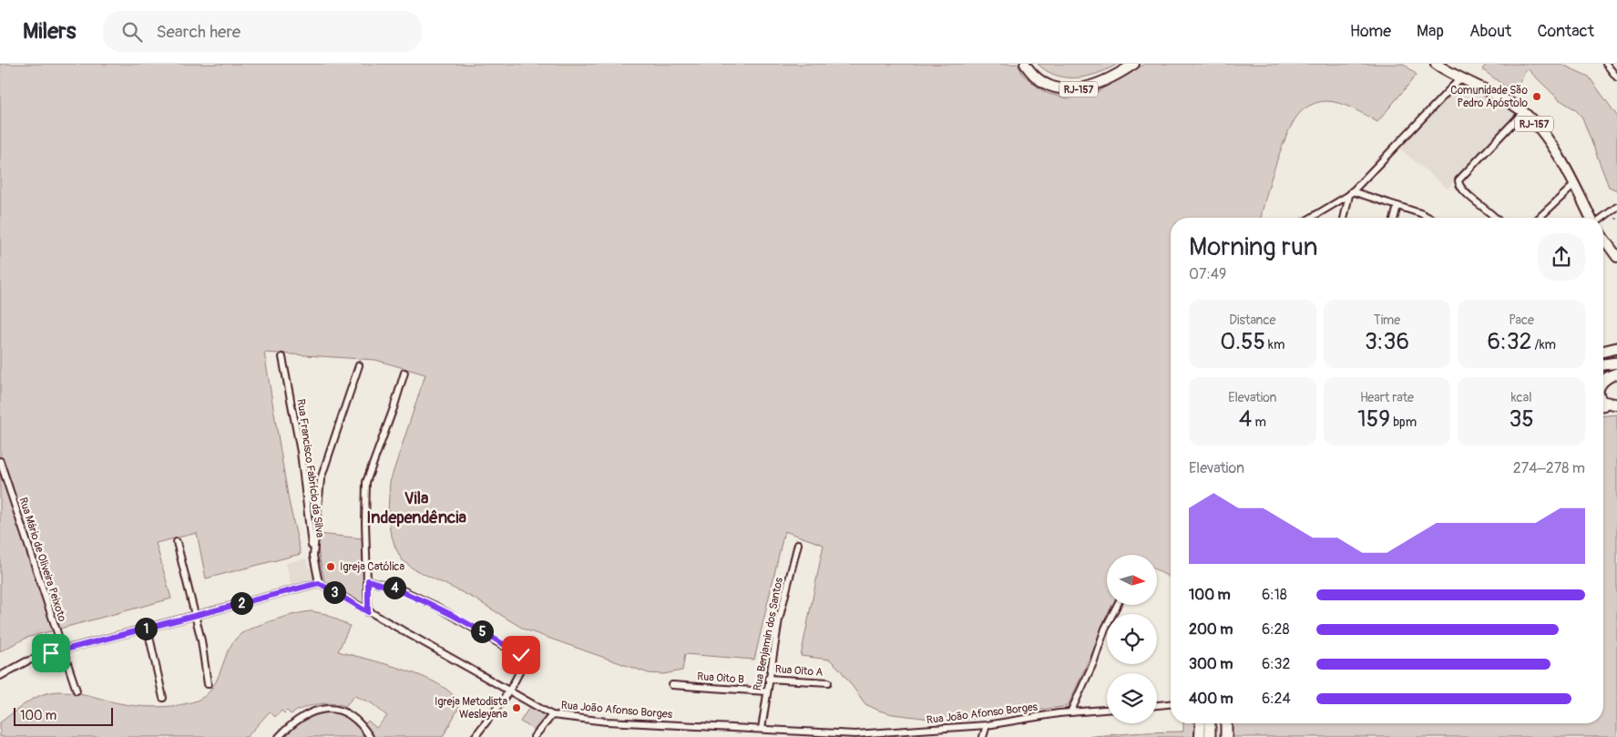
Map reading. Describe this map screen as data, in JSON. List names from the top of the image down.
{
  "streets": {
    "main road": ["RJ-157"],
    "street": [
      "Rua Francisco Fabrício da Silva",
      "Rua Mário de Oliveira Peixoto",
      "Rua Benjamin dos Santos",
      "Rua Oito A",
      "Rua Oito B",
      "Rua João Afonso Borges"
    ]
  },
  "crossings": [
    ["Rua Benjamin dos Santos", "Rua Oito A"],
    ["Rua Benjamin dos Santos", "Rua Oito B"],
    ["Rua Benjamin dos Santos", "Rua João Afonso Borges"]
  ],
  "districts": ["Vila Independência"],
  "places": ["Comunidade São Pedro Apóstolo", "Igreja Católica", "Igreja Metodista Wesleyana"],
  "scale_bar": "100 m",
  "north": "right",
  "page": {
    "header": "Milers",
    "search": "Search here",
    "nav": [
      "Home",
      "Map",
      "About",
      "Contact"
    ],
    "heading": ["Morning run", "07:49"],
    "stats": [
      ["Distance", "0.55 km"],
      ["Time", "3:36"],
      ["Pace", "6:32 /km"],
      ["Elevation", "4 m"],
      ["Heart rate", "159 bpm"],
      ["kcal", "35"]
    ],
    "chart": ["Elevation", "274–278 m"],
    "pins": [
      "4",
      "3",
      "2",
      "1",
      "5"
    ],
    "list": [
      {
        "name": "100 m",
        "note": "6:18"
      },
      {
        "name": "200 m",
        "note": "6:28"
      },
      {
        "name": "300 m",
        "note": "6:32"
      },
      {
        "name": "400 m",
        "note": "6:24"
      }
    ],
    "scale": "100 m"
  }
}
